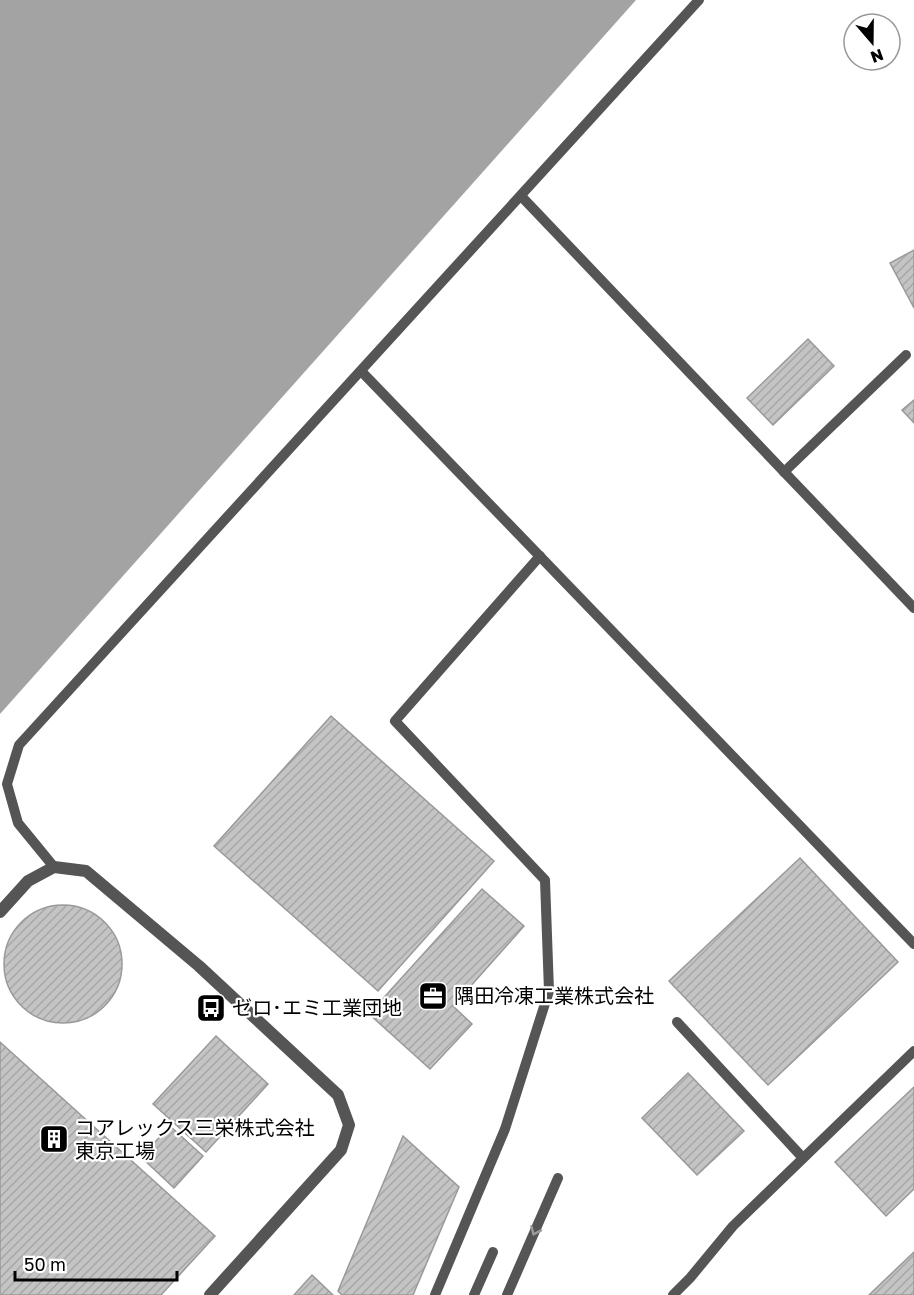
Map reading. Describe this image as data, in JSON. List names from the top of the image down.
{
  "places": {
    "office": ["隅田冷凍工業株式会社"],
    "bus stop": ["ゼロ･エミ工業団地"],
    "building": ["コアレックス三栄株式会社 東京工場"]
  },
  "scale_bar": "50 m",
  "north": "bottom"
}
